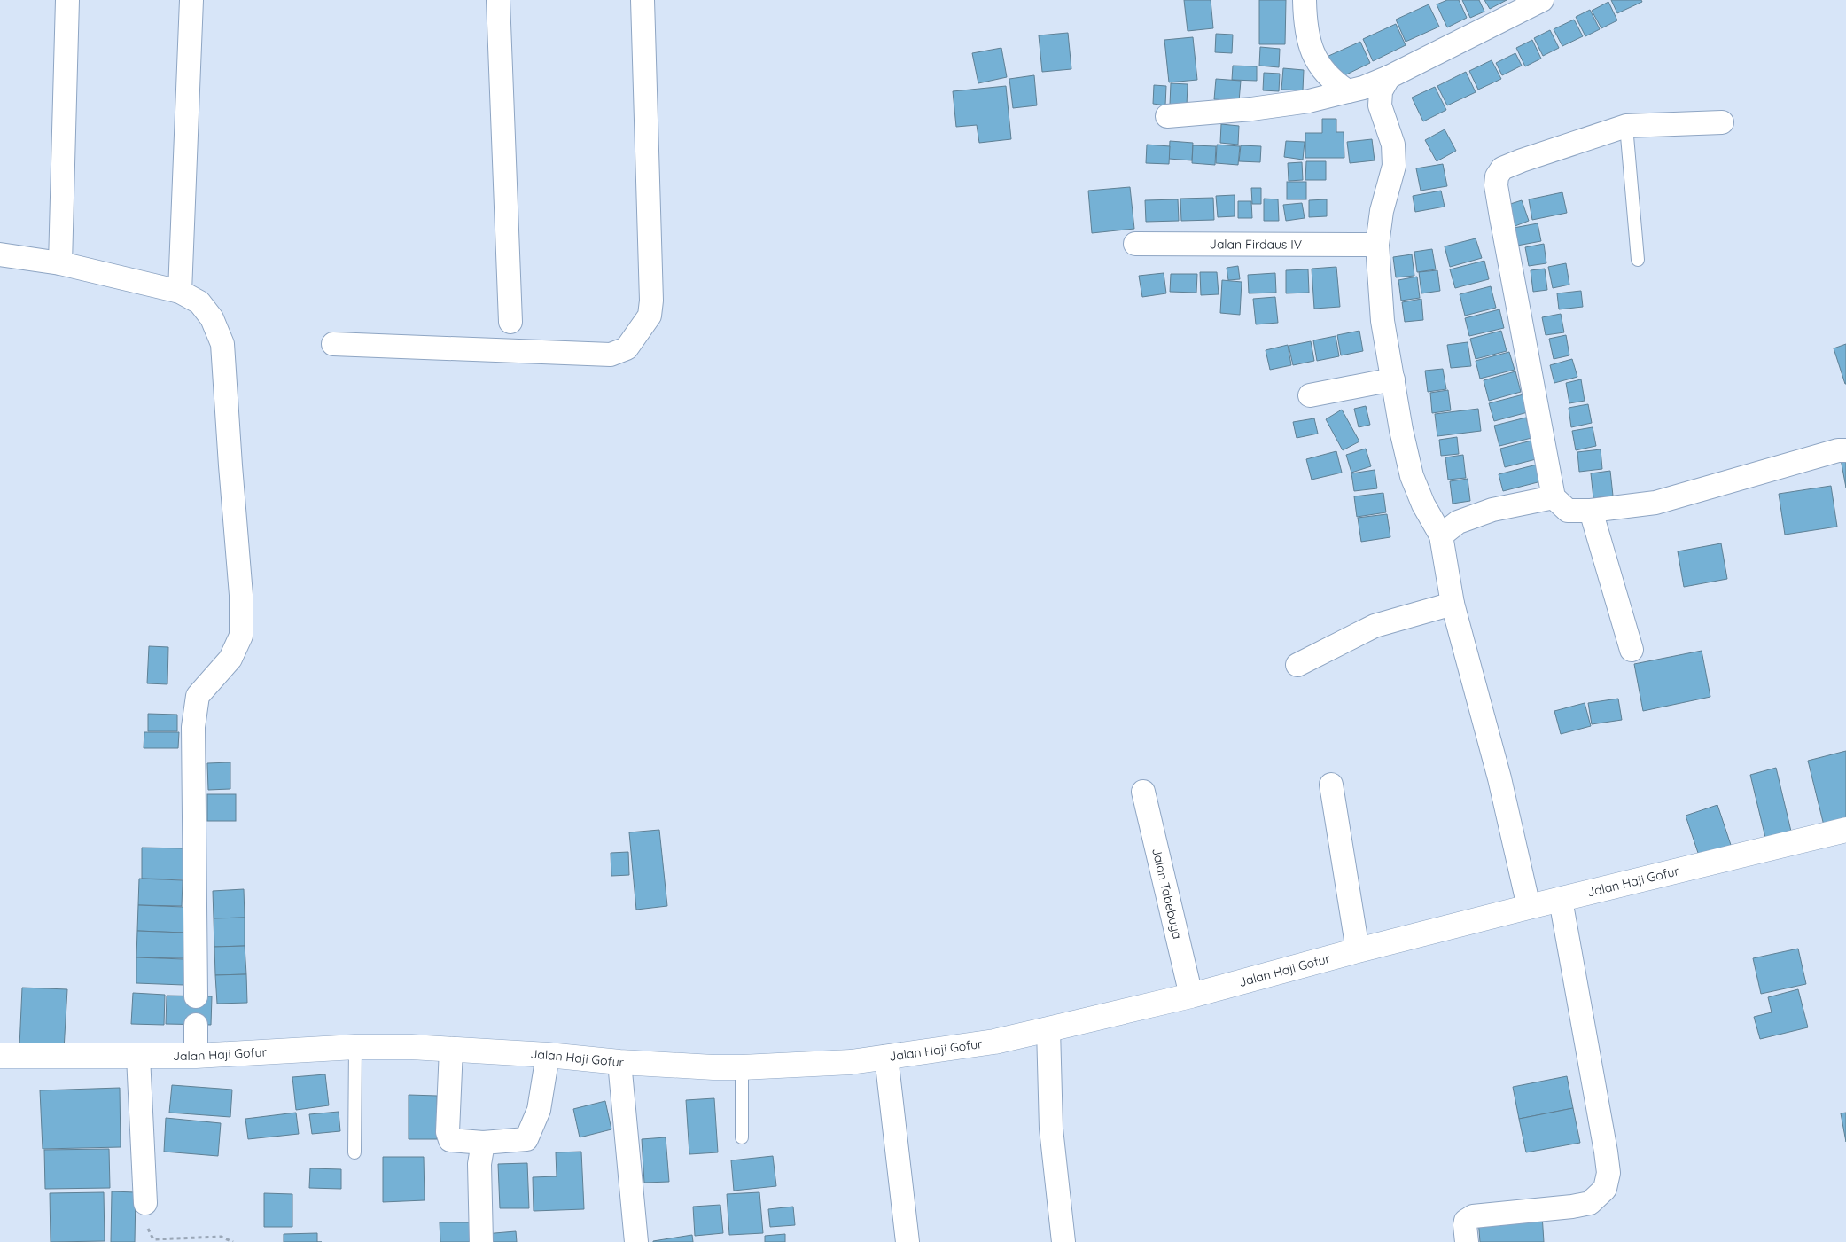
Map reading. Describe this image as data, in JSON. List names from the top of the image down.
{
  "streets": {
    "street": ["Jalan Firdaus IV", "Jalan Haji Gofur", "Jalan Tabebuya"]
  },
  "crossings": [
    ["Jalan Haji Gofur", "Jalan Tabebuya"]
  ]
}
